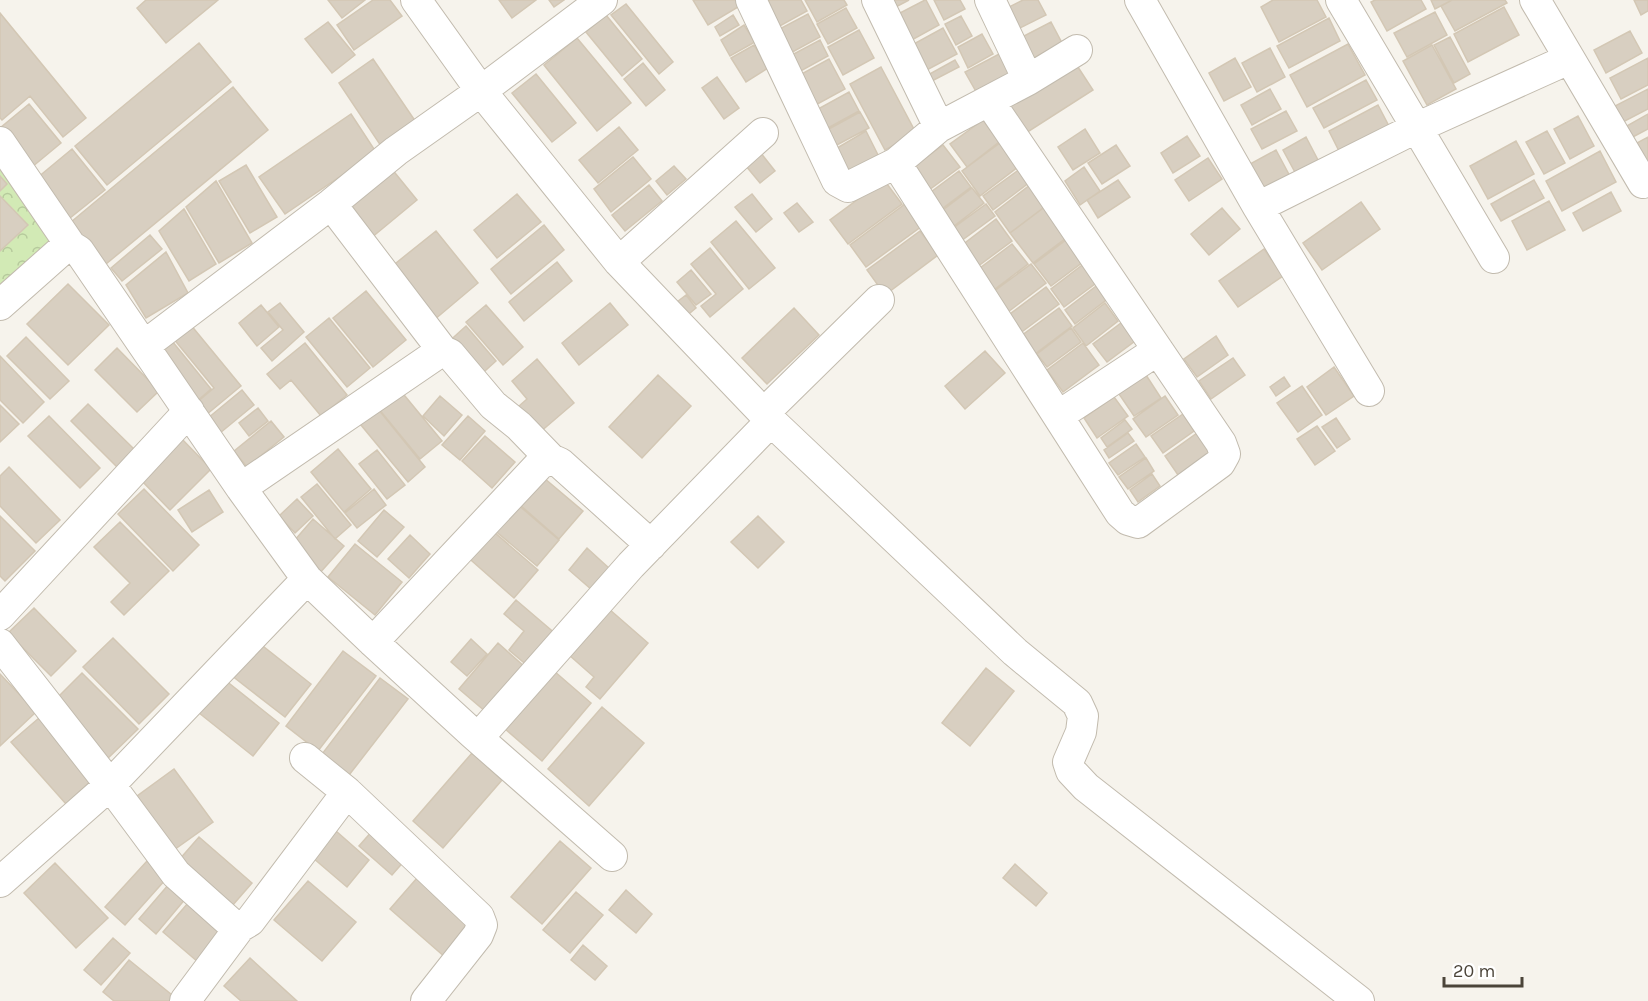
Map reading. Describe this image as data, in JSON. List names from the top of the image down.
{
  "scale_bar": "20 m"
}
